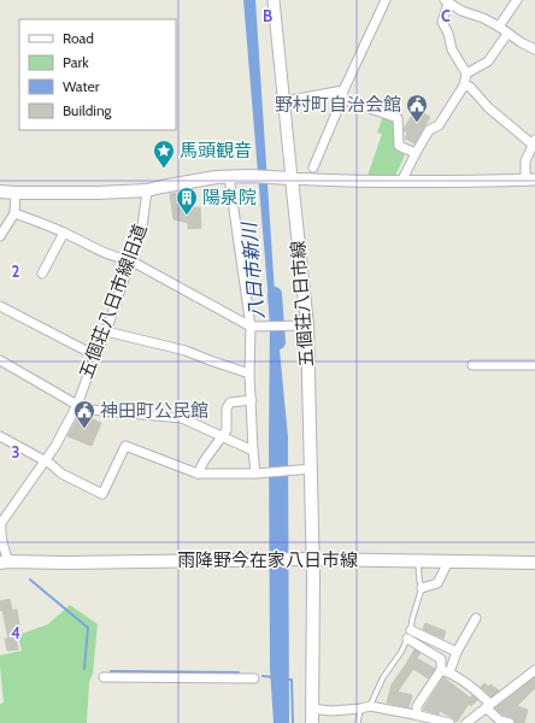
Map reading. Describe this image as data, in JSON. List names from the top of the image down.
{
  "streets": {
    "main road": ["五個荘八日市線", "雨降野今在家八日市線"],
    "street": ["五個荘八日市線旧道"]
  },
  "crossings": [
    ["五個荘八日市線旧道", "雨降野今在家八日市線"],
    ["五個荘八日市線", "雨降野今在家八日市線"]
  ],
  "water": ["八日市新川"],
  "places": {
    "public building": ["野村町自治会館", "神田町公民館"],
    "place": ["馬頭観音"],
    "building": ["陽泉院"]
  },
  "legend": [
    "Road",
    "Park",
    "Water",
    "Building"
  ],
  "grid": {
    "columns": ["B", "C"],
    "rows": ["2", "3", "4"]
  }
}
